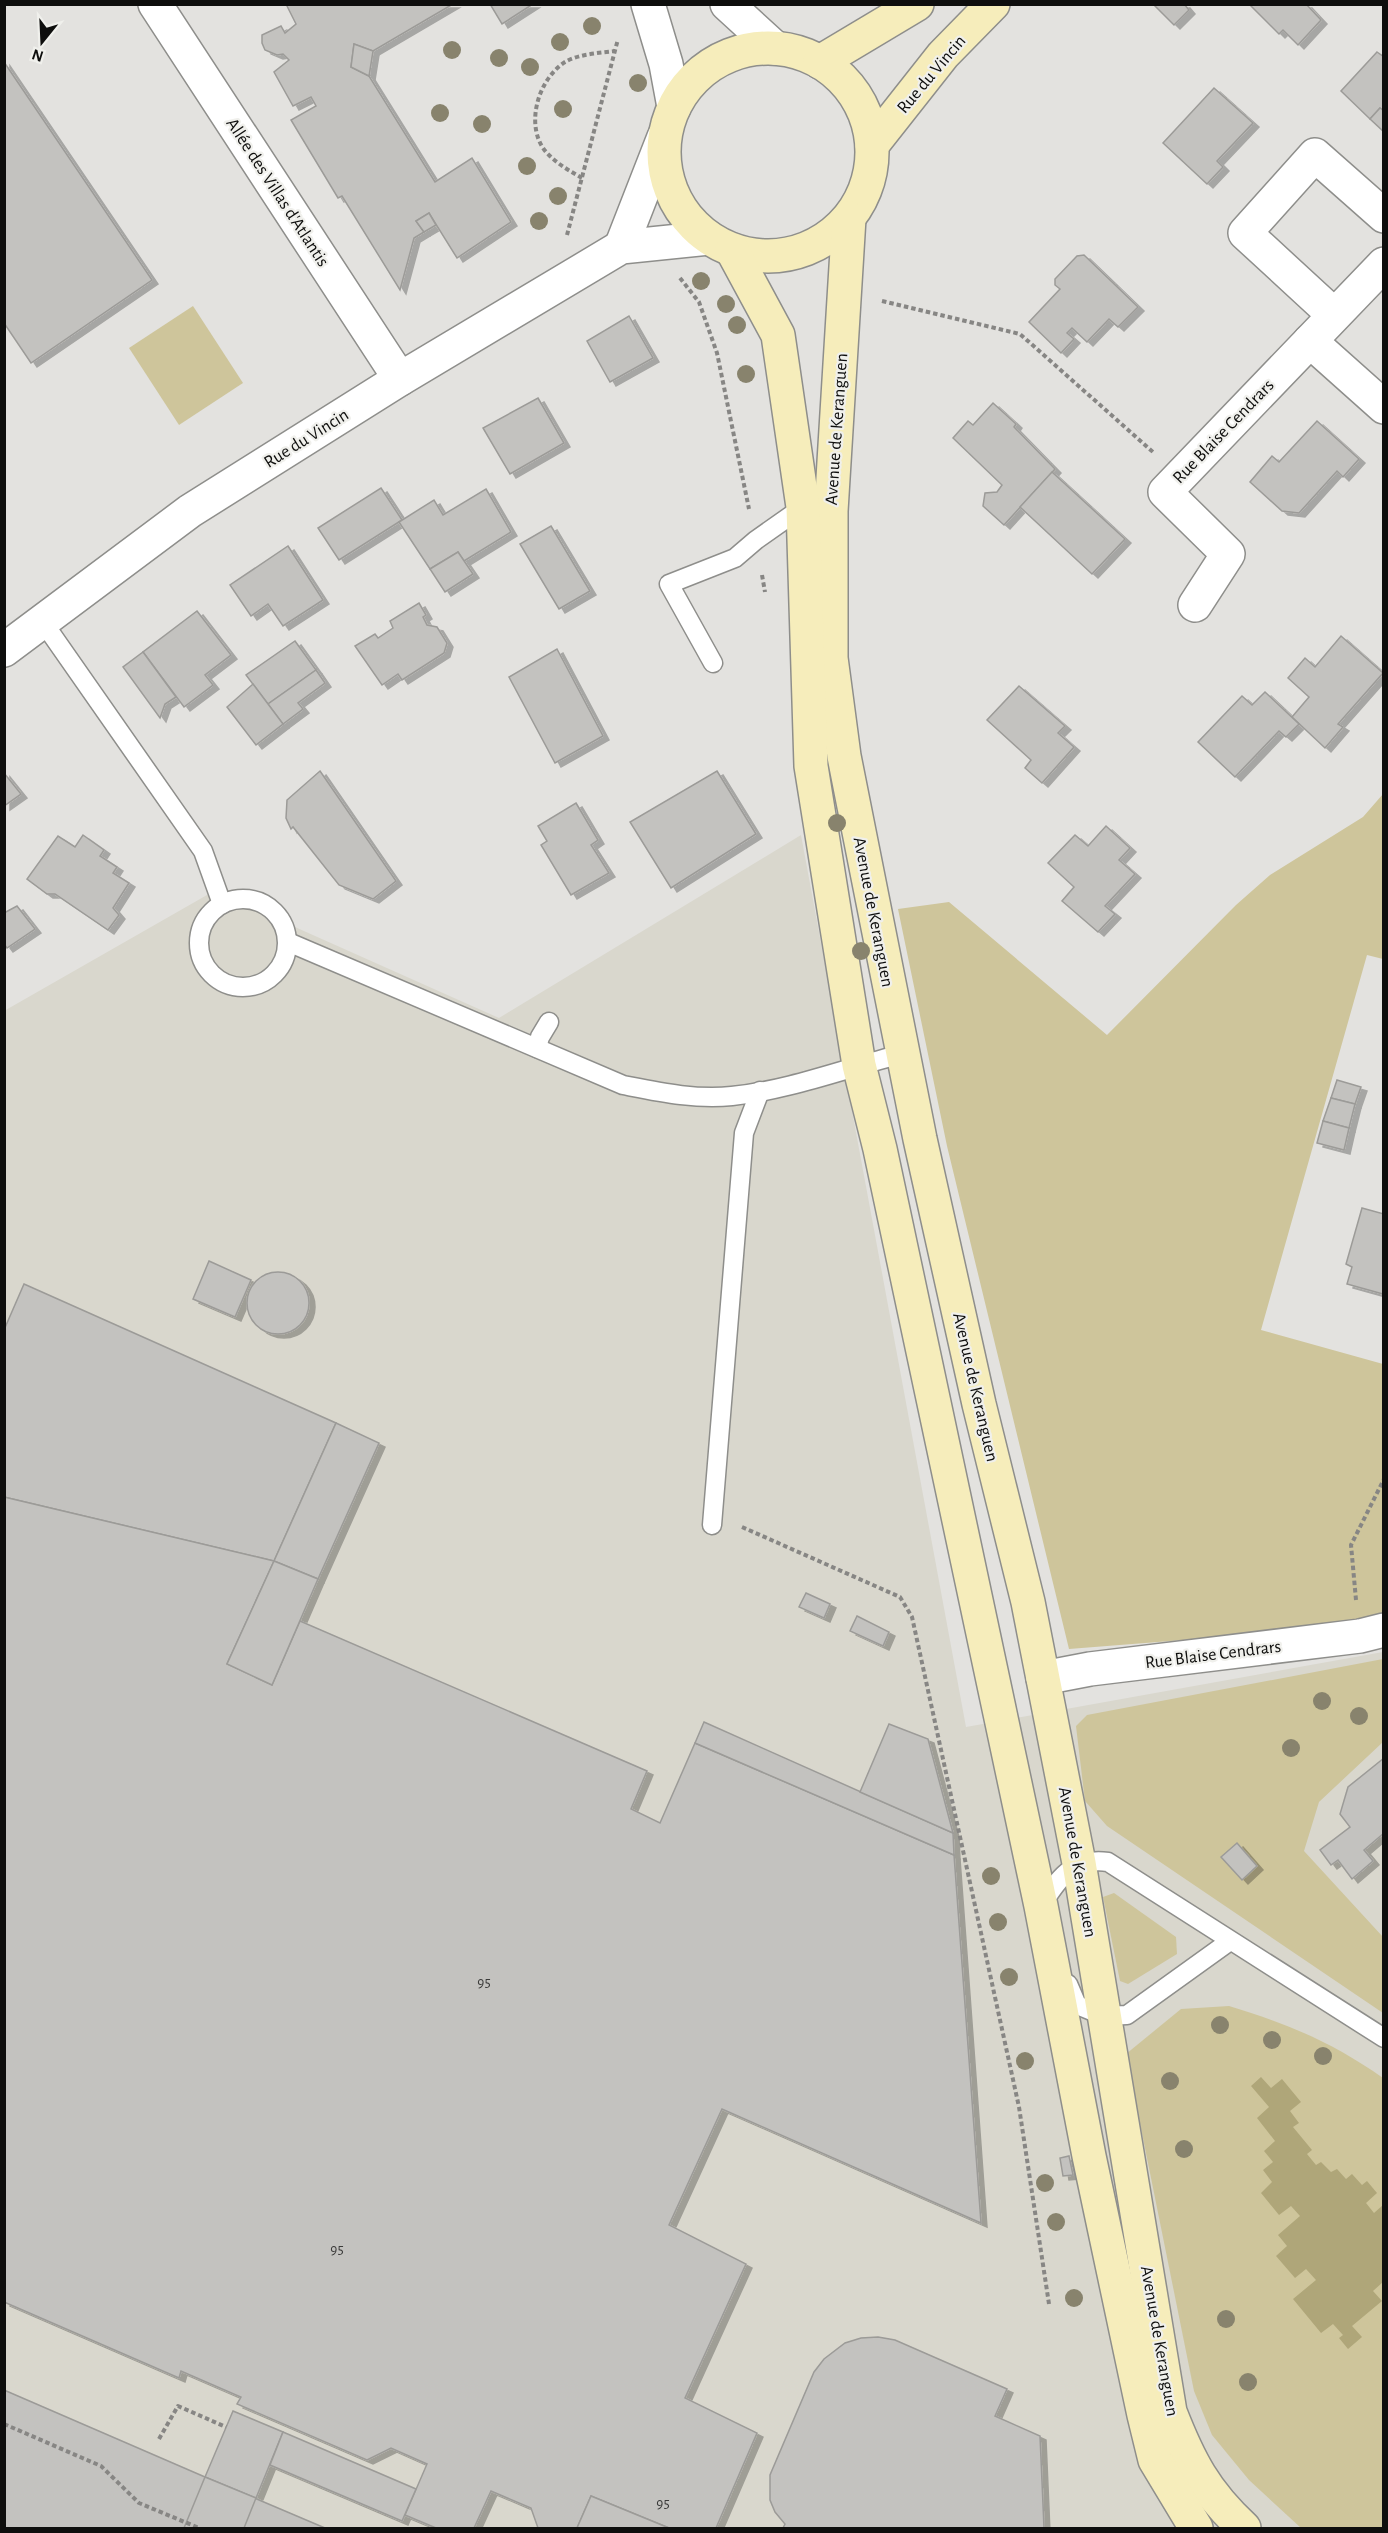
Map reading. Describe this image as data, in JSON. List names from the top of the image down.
{
  "streets": {
    "main road": ["Rue du Vincin", "Avenue de Keranguen"],
    "street": ["Allée des Villas d'Atlantis", "Rue Blaise Cendrars"]
  },
  "crossings": [
    ["Rue du Vincin", "Allée des Villas d'Atlantis"],
    ["Rue du Vincin", "Avenue de Keranguen"],
    ["Avenue de Keranguen", "Rue Blaise Cendrars"]
  ],
  "house_numbers": ["95", "95", "95"],
  "north": "bottom"
}
